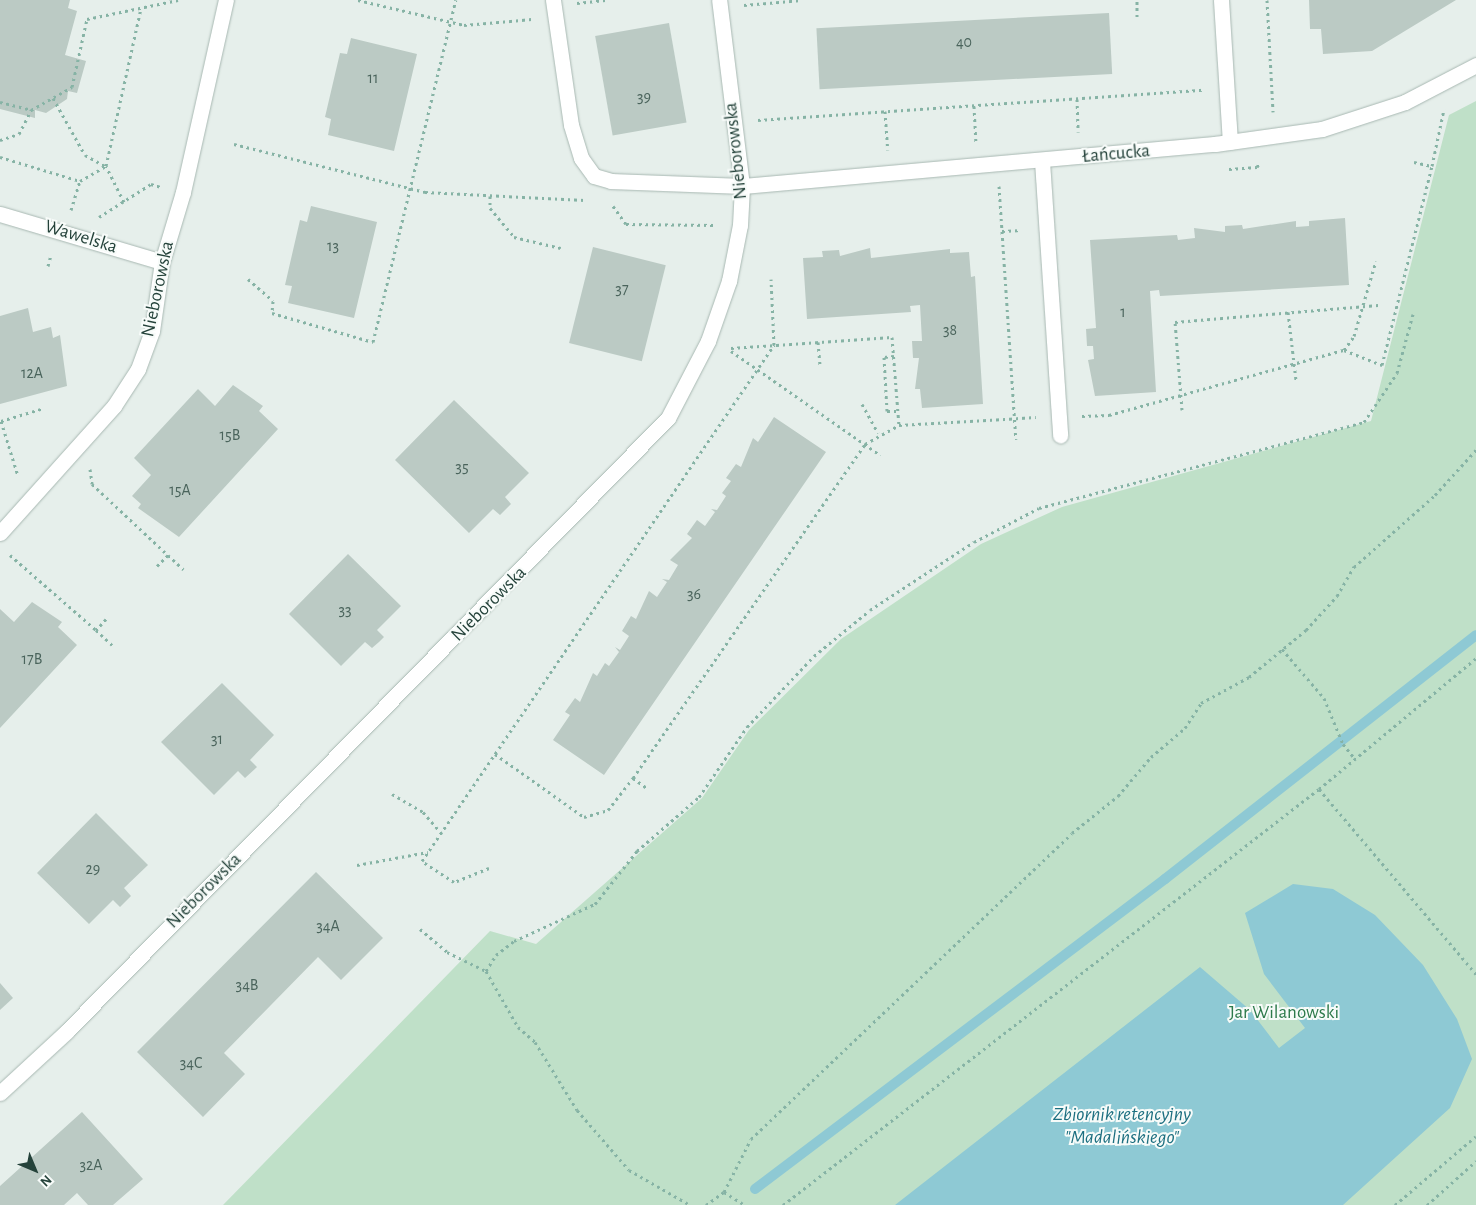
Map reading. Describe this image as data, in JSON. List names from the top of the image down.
{
  "streets": {
    "street": ["Nieborowska", "Łańcucka", "Wawelska"]
  },
  "crossings": [
    ["Nieborowska", "Łańcucka"],
    ["Nieborowska", "Wawelska"]
  ],
  "water": ["Zbiornik retencyjny \"Madalińskiego\""],
  "parks": ["Jar Wilanowski"],
  "house_numbers": [
    "40",
    "11",
    "39",
    "13",
    "37",
    "1",
    "38",
    "12A",
    "15B",
    "35",
    "15A",
    "36",
    "33",
    "17B",
    "31",
    "29",
    "34A",
    "34B",
    "34C",
    "32A"
  ],
  "north": "bottom right"
}
